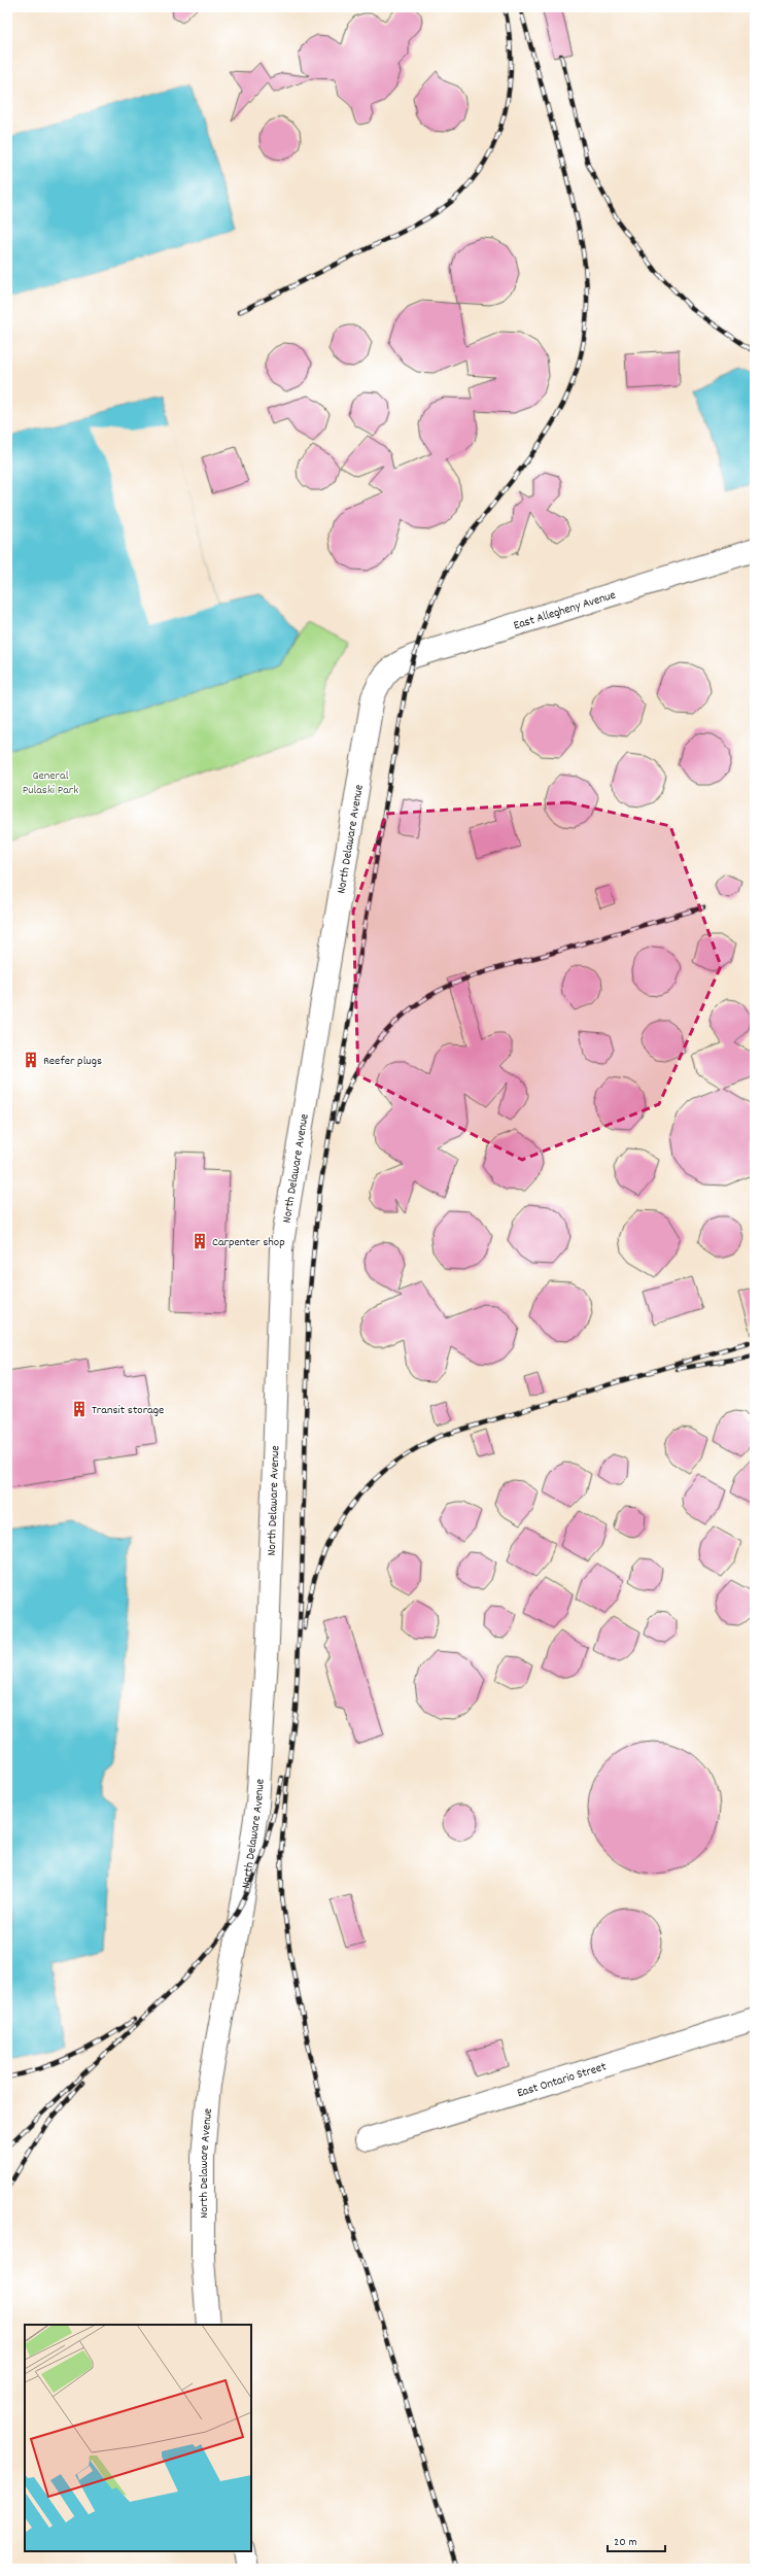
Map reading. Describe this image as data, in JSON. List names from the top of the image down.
{
  "streets": {
    "street": ["East Allegheny Avenue", "North Delaware Avenue", "East Ontario Street"]
  },
  "crossings": [
    ["East Allegheny Avenue", "North Delaware Avenue"]
  ],
  "parks": ["General Pulaski Park"],
  "places": {
    "building": ["Reefer plugs", "Carpenter shop", "Transit storage"]
  },
  "scale_bar": "20 m"
}
